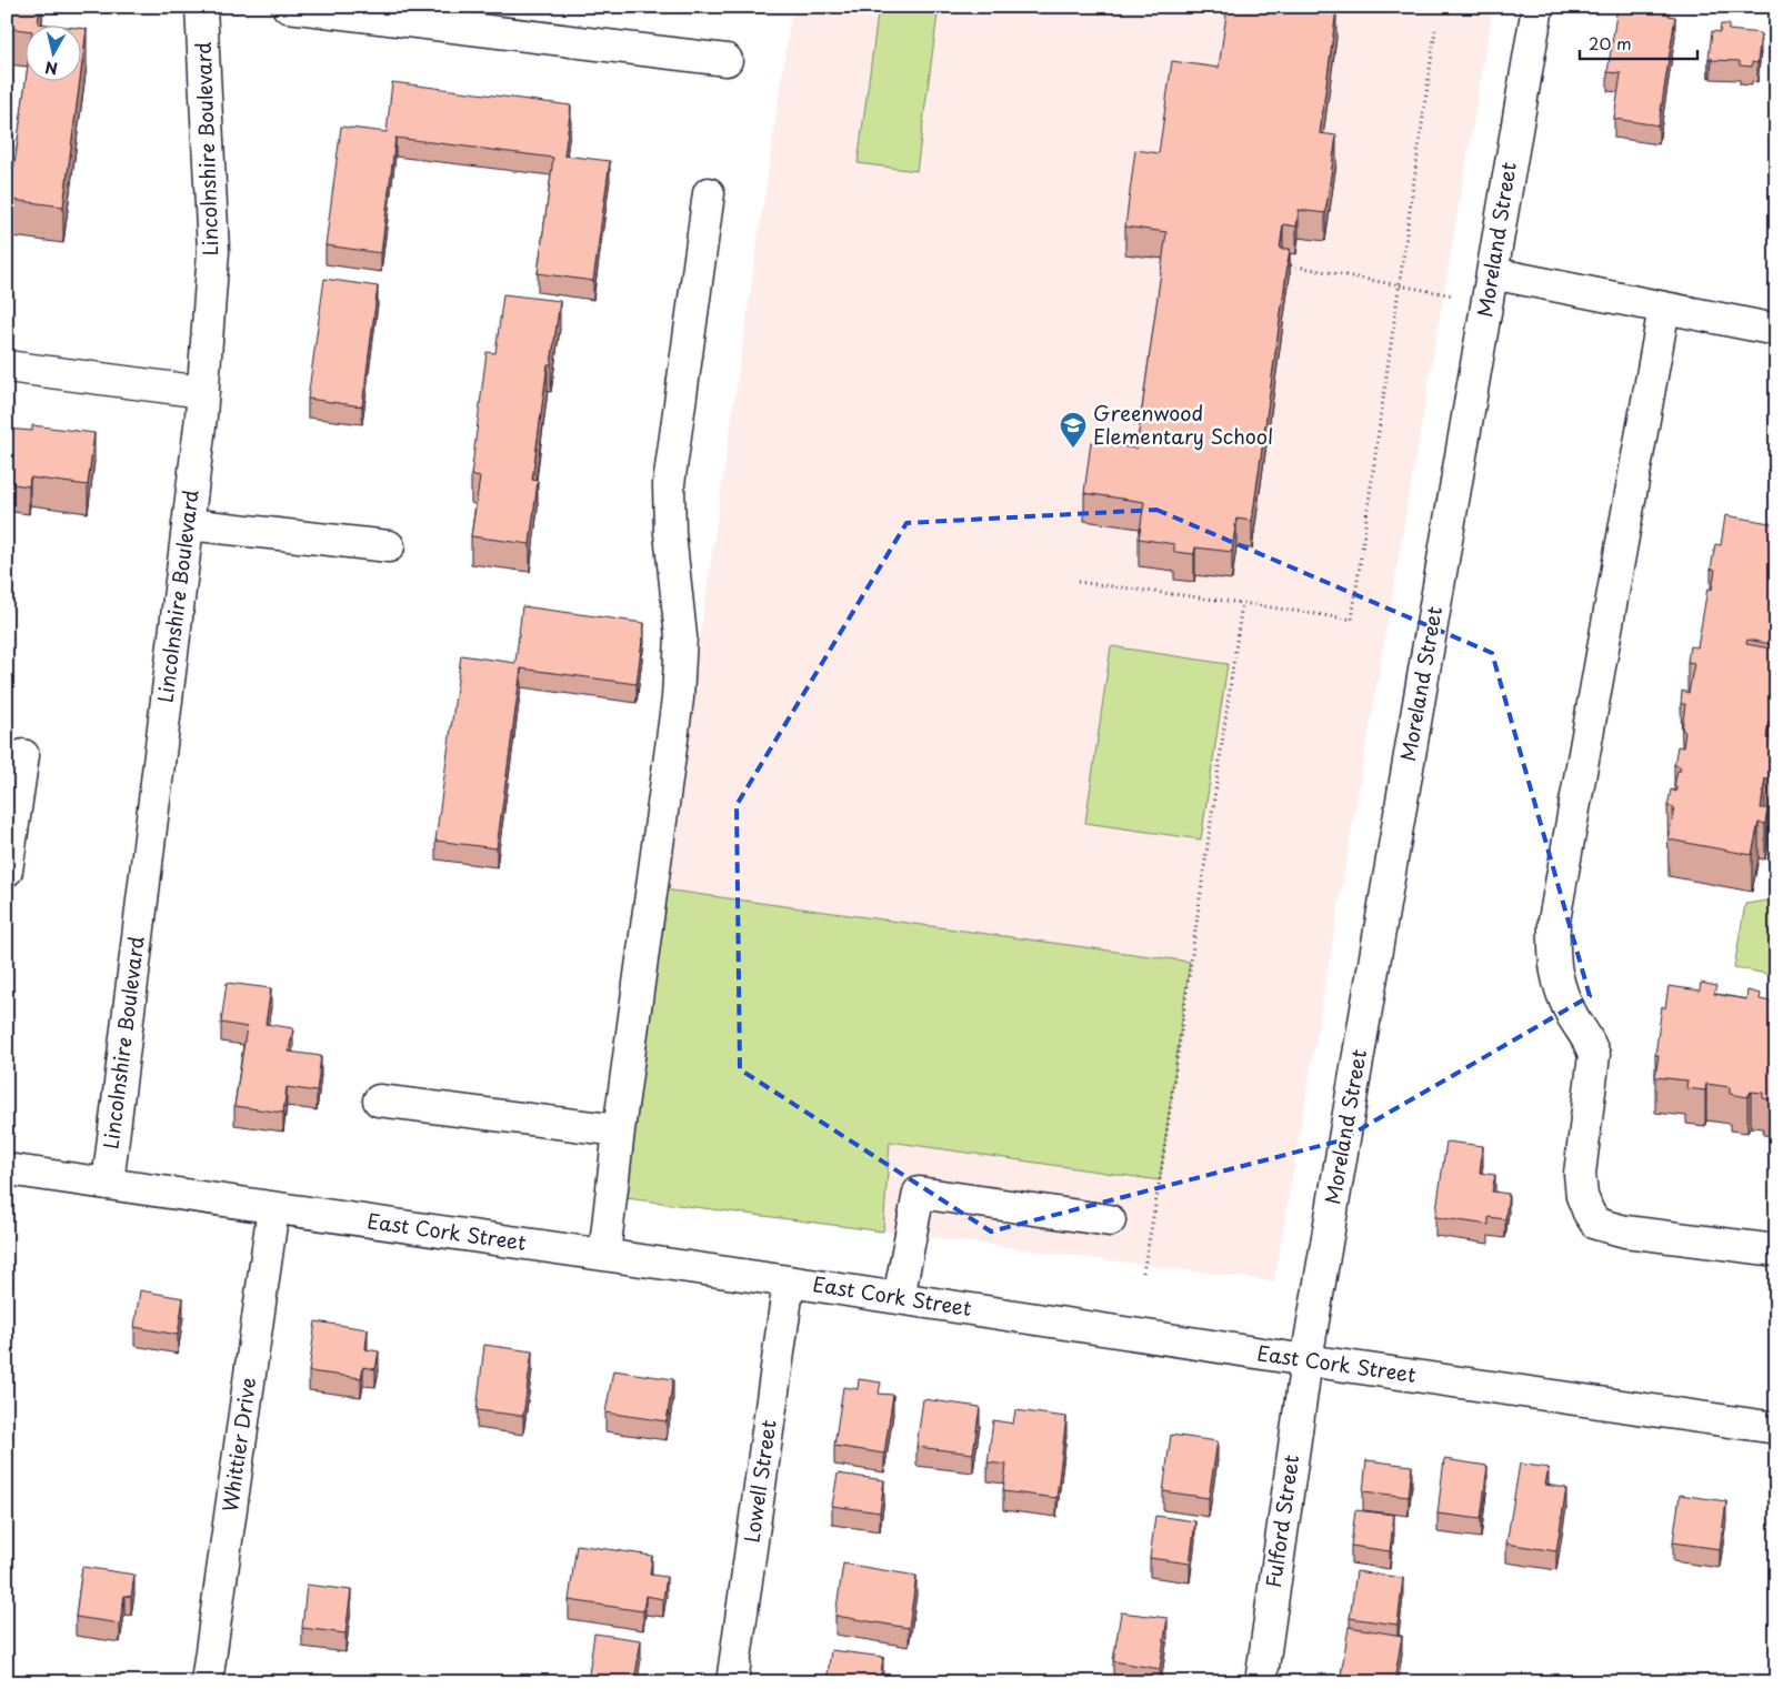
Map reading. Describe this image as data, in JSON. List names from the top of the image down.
{
  "streets": {
    "street": [
      "Lincolnshire Boulevard",
      "Moreland Street",
      "East Cork Street",
      "Whittier Drive",
      "Lowell Street",
      "Fulford Street"
    ]
  },
  "crossings": [
    ["Lincolnshire Boulevard", "East Cork Street"],
    ["Moreland Street", "East Cork Street"],
    ["Moreland Street", "Fulford Street"],
    ["East Cork Street", "Whittier Drive"],
    ["East Cork Street", "Lowell Street"],
    ["East Cork Street", "Fulford Street"]
  ],
  "places": {
    "school or university": ["Greenwood Elementary School"]
  },
  "scale_bar": "20 m",
  "north": "bottom"
}
